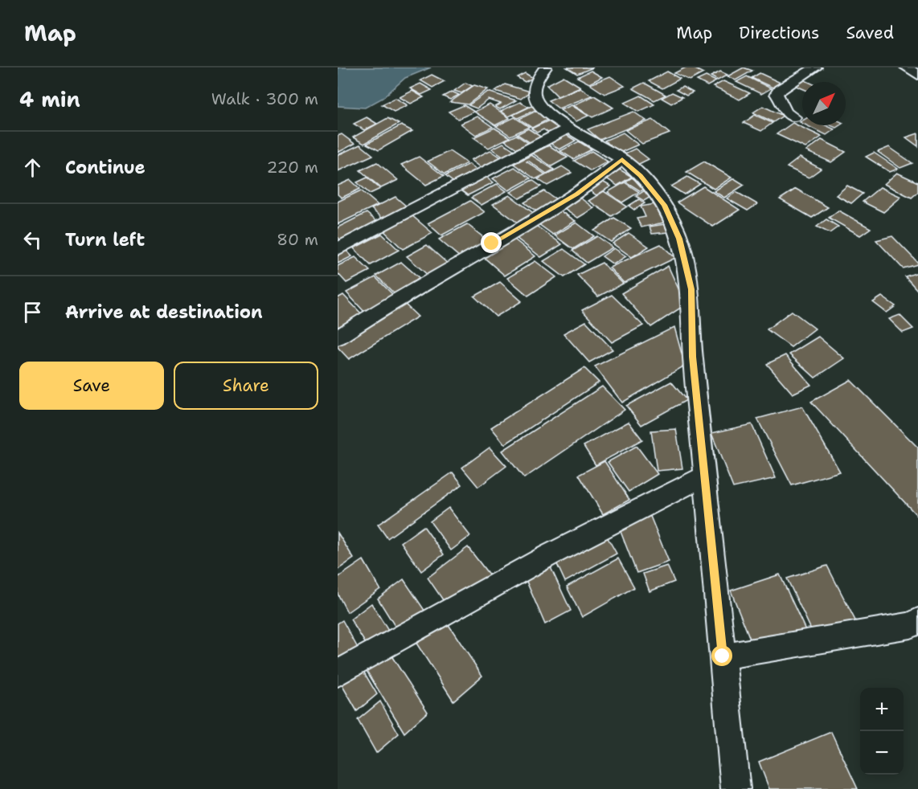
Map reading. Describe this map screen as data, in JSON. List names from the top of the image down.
{
  "north": "top right",
  "page": {
    "header": "Map",
    "nav": ["Map", "Directions", "Saved"],
    "heading": ["4 min", "Walk · 300 m"],
    "list": [
      ["Continue", "220 m"],
      ["Turn left", "80 m"],
      "Arrive at destination"
    ],
    "buttons": ["Save", "Share"],
    "map_buttons": ["+", "−"]
  }
}
